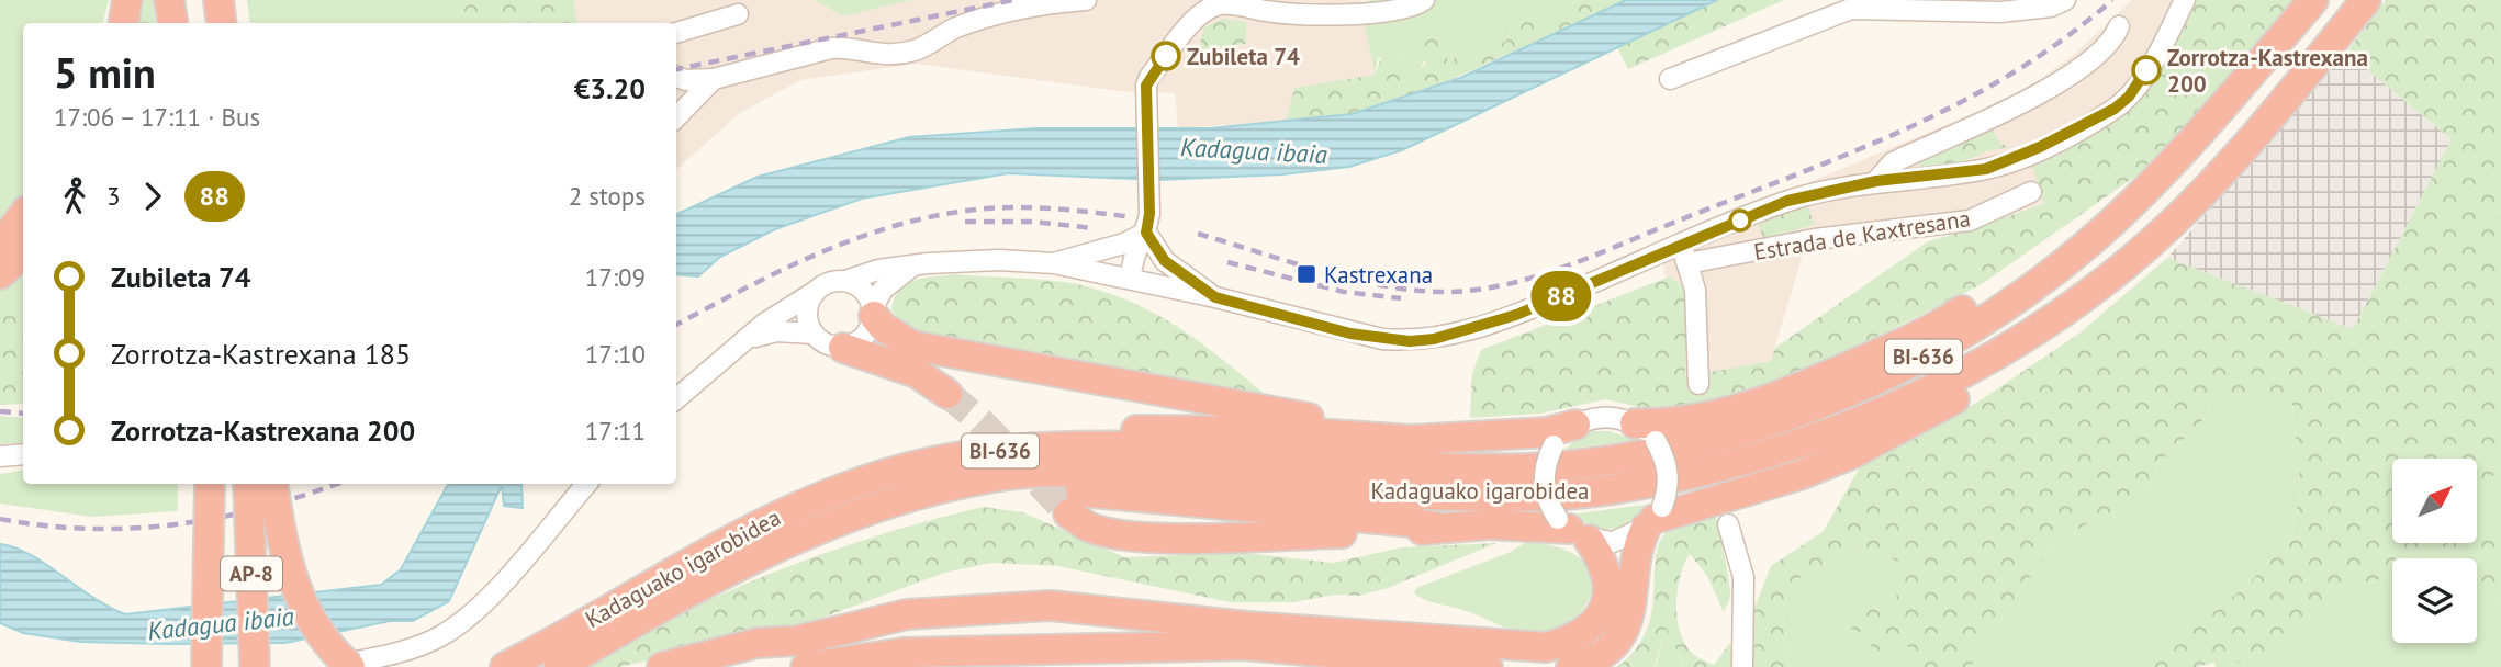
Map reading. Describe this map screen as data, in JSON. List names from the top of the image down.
{
  "streets": {
    "highway": ["BI-636", "Kadaguako igarobidea", "AP-8"],
    "street": ["Estrada de Kaxtresana"]
  },
  "water": ["Kadagua ibaia"],
  "places": {
    "other": ["Zubileta 74", "Zorrotza-Kastrexana 200"],
    "transit": ["Kastrexana"]
  },
  "lines": ["bus line 88"],
  "north": "top right",
  "page": {
    "on_map": "88",
    "heading": ["5 min", "17:06 – 17:11 · Bus", "€3.20"],
    "legs": ["3", "88", "2 stops"],
    "list": [
      {
        "name": "Zubileta 74",
        "value": "17:09"
      },
      {
        "name": "Zorrotza-Kastrexana 185",
        "value": "17:10"
      },
      {
        "name": "Zorrotza-Kastrexana 200",
        "value": "17:11"
      }
    ]
  }
}
